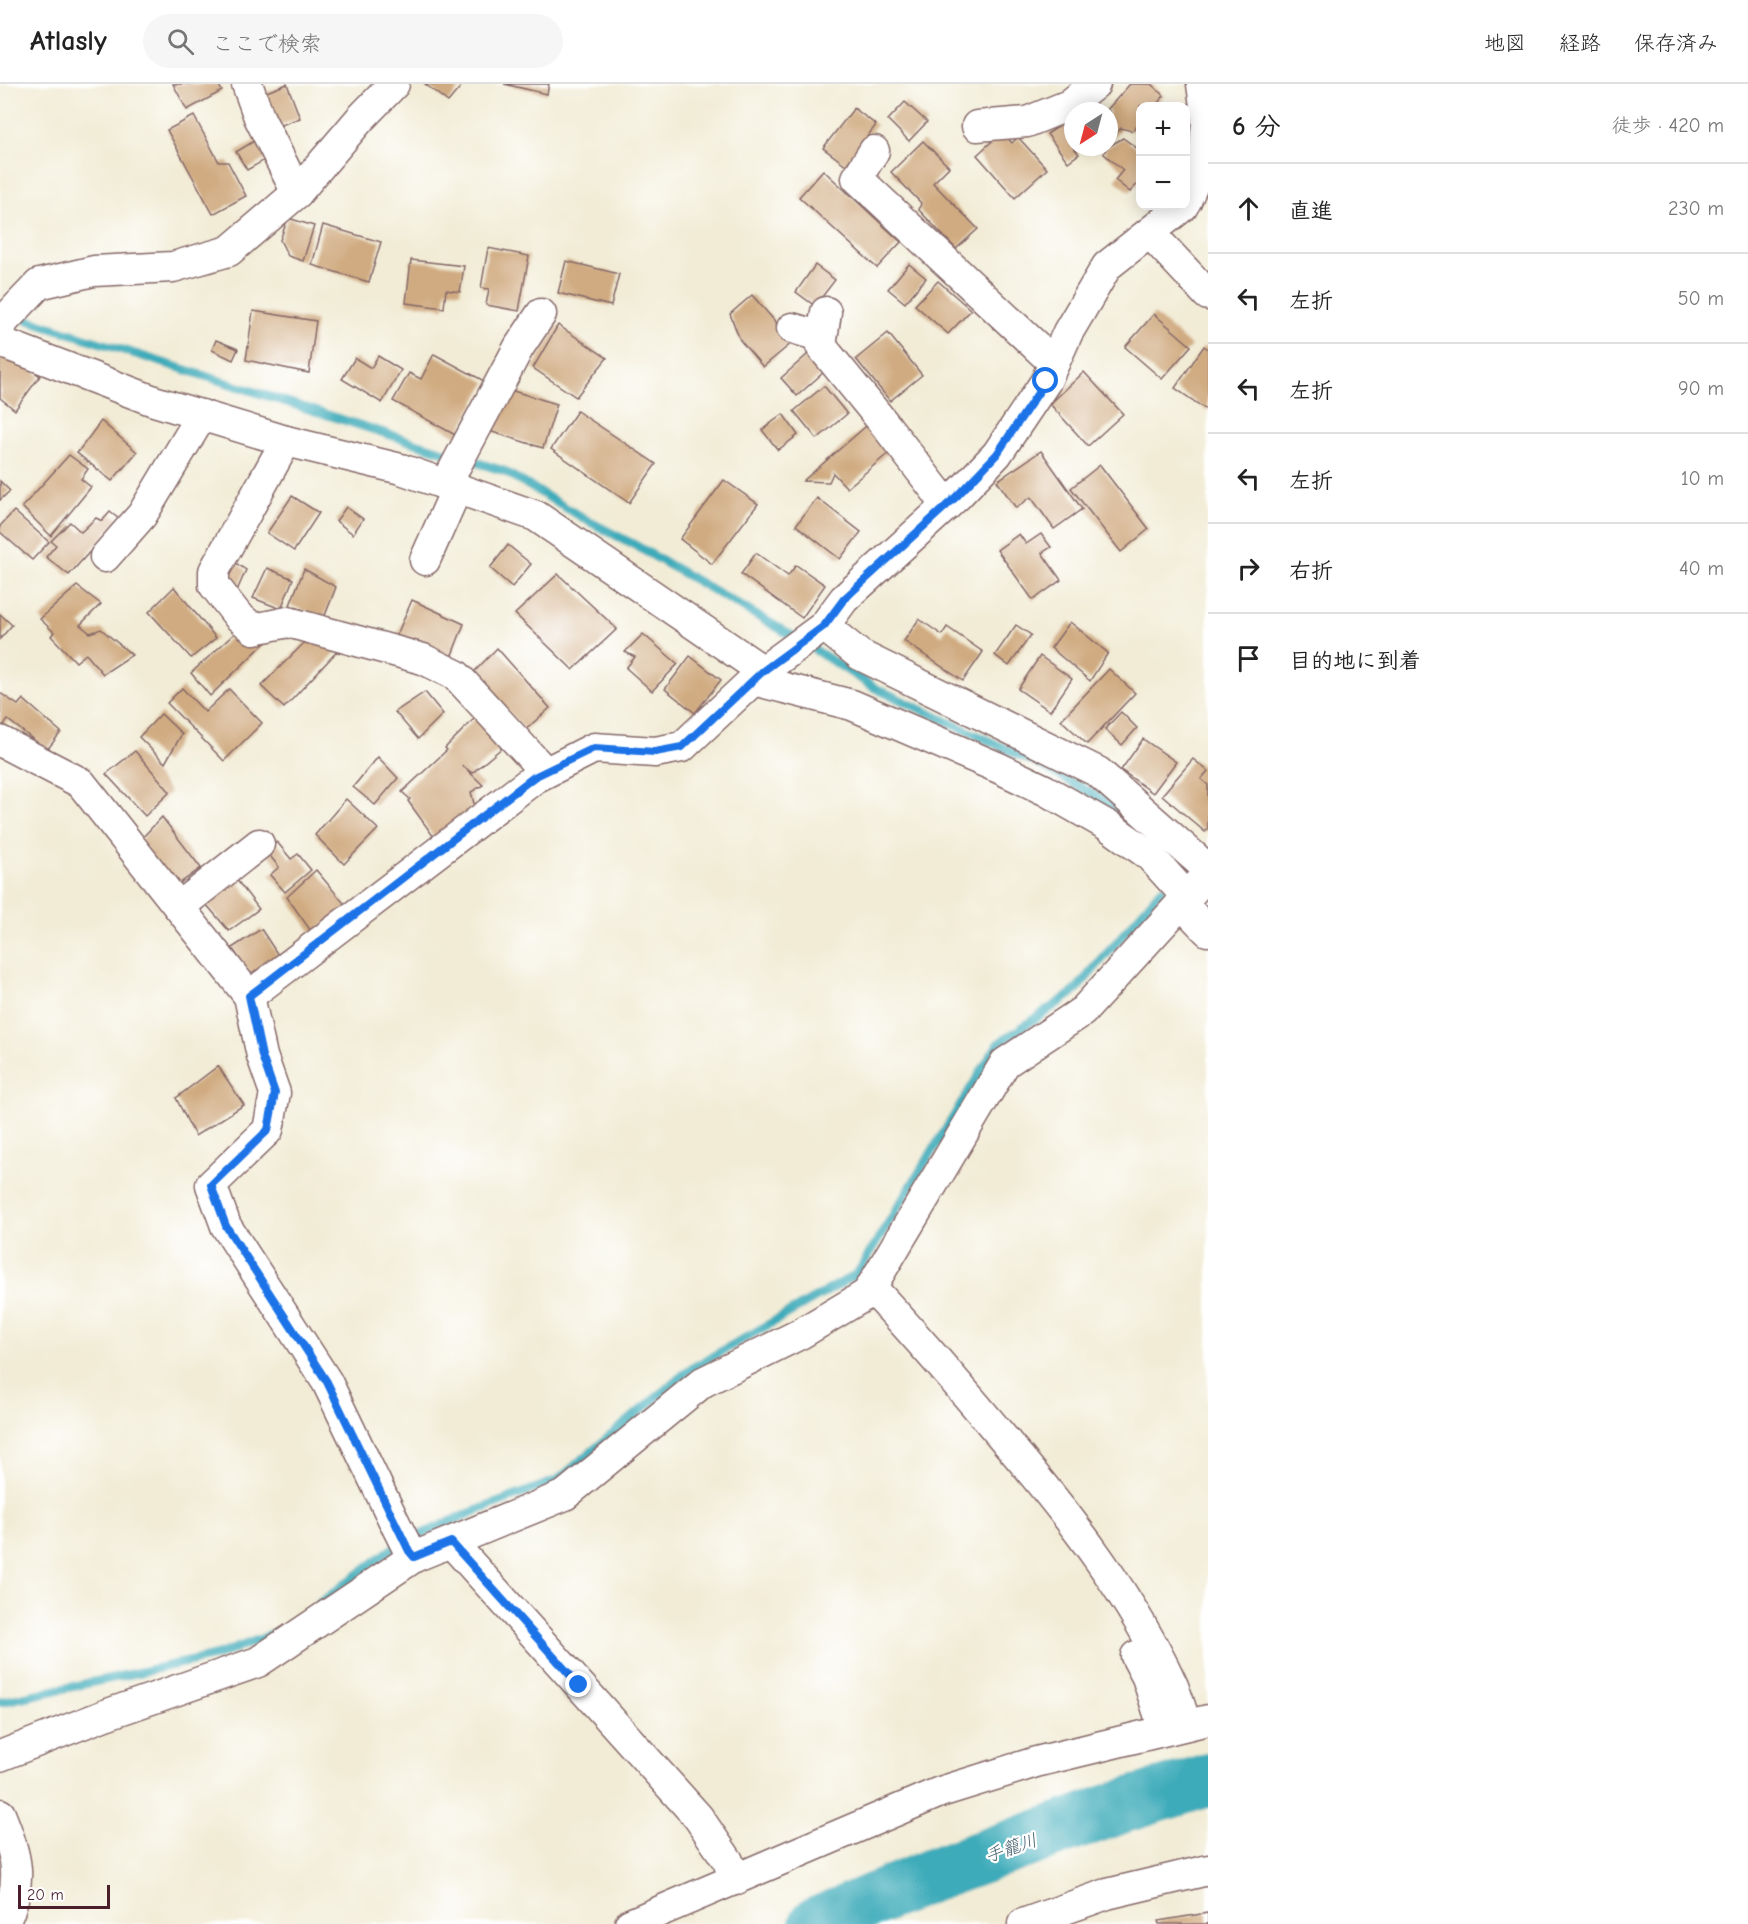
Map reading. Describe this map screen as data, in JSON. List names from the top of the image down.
{
  "water": ["手籠川"],
  "scale_bar": "20 m",
  "north": "bottom left",
  "page": {
    "header": "Atlasly",
    "search": "ここで検索",
    "nav": ["地図", "経路", "保存済み"],
    "heading": ["6 分", "徒歩 · 420 m"],
    "map_buttons": ["+", "−"],
    "list": [
      ["直進", "230 m"],
      ["左折", "50 m"],
      ["左折", "90 m"],
      ["左折", "10 m"],
      ["右折", "40 m"],
      "目的地に到着"
    ],
    "scale": "20 m"
  }
}
